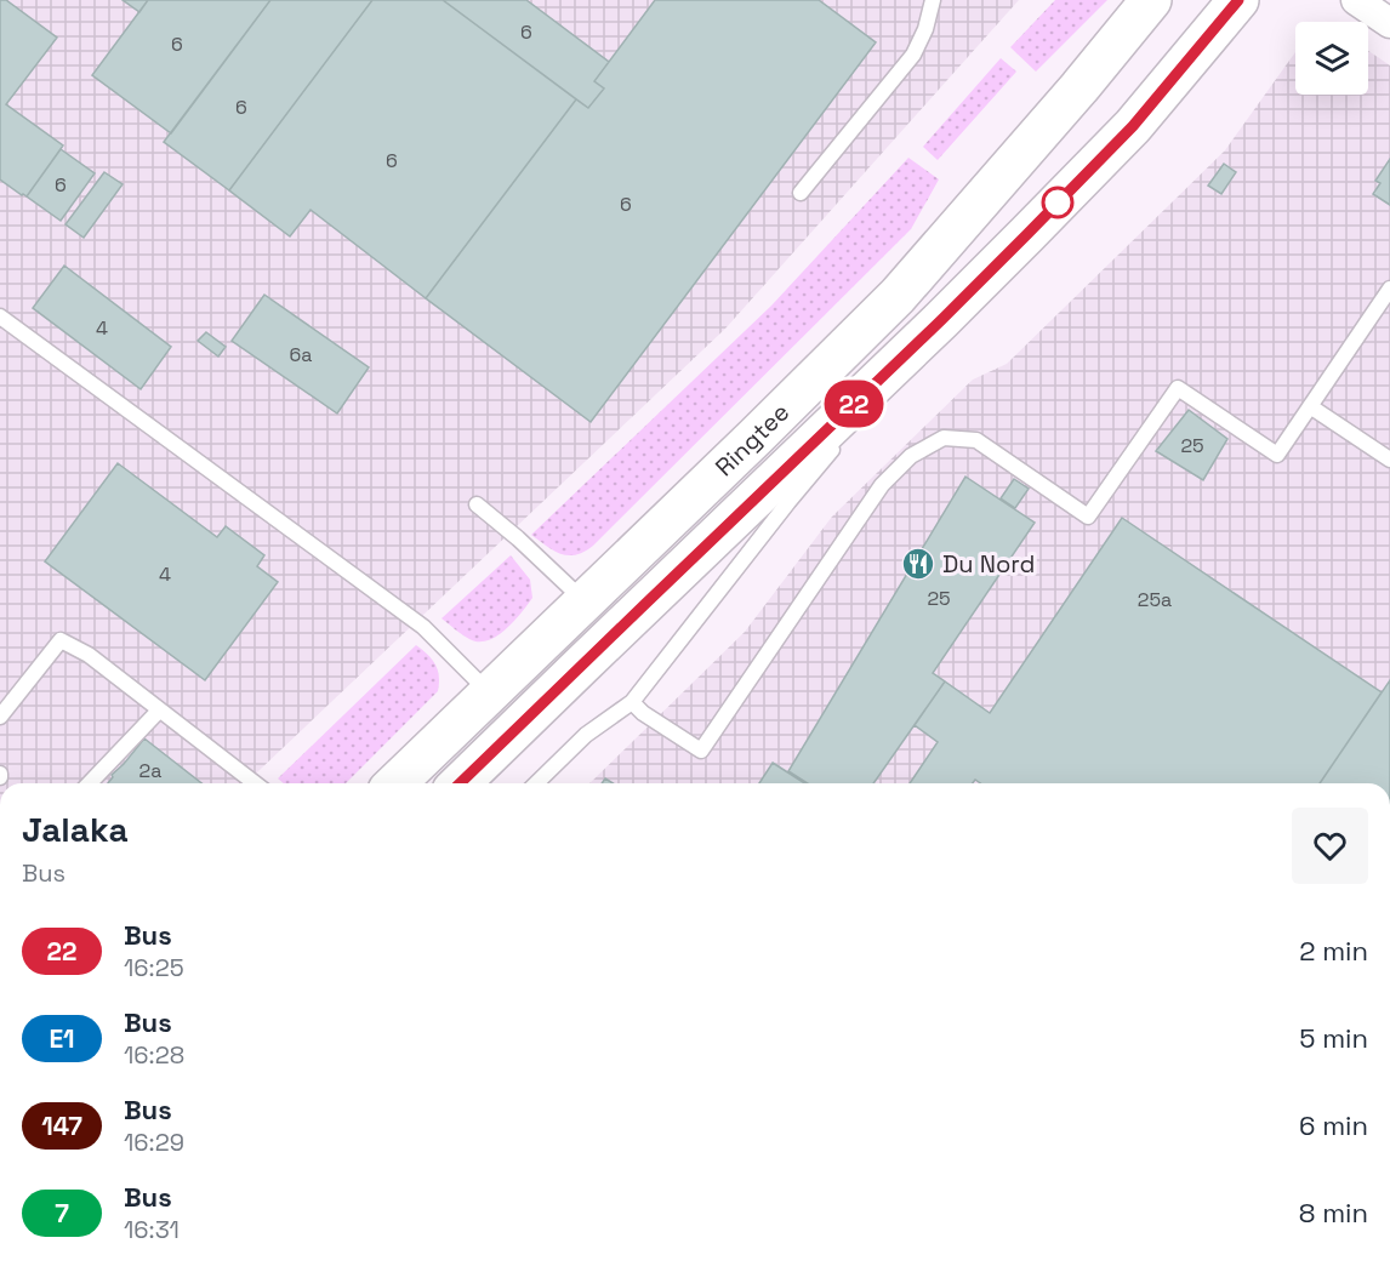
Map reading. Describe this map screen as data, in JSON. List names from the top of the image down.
{
  "streets": {
    "main road": ["Ringtee"]
  },
  "places": {
    "restaurant": ["Du Nord"]
  },
  "lines": ["bus line 22"],
  "house_numbers": [
    "6",
    "6",
    "6",
    "6",
    "6",
    "6",
    "4",
    "6a",
    "25",
    "4",
    "25",
    "25a",
    "2a"
  ],
  "page": {
    "on_map": "22",
    "heading": ["Jalaka", "Bus"],
    "list": [
      {
        "mark": "22",
        "name": "Bus",
        "note": "16:25",
        "value": "2 min"
      },
      {
        "mark": "E1",
        "name": "Bus",
        "note": "16:28",
        "value": "5 min"
      },
      {
        "mark": "147",
        "name": "Bus",
        "note": "16:29",
        "value": "6 min"
      },
      {
        "mark": "7",
        "name": "Bus",
        "note": "16:31",
        "value": "8 min"
      }
    ]
  }
}
